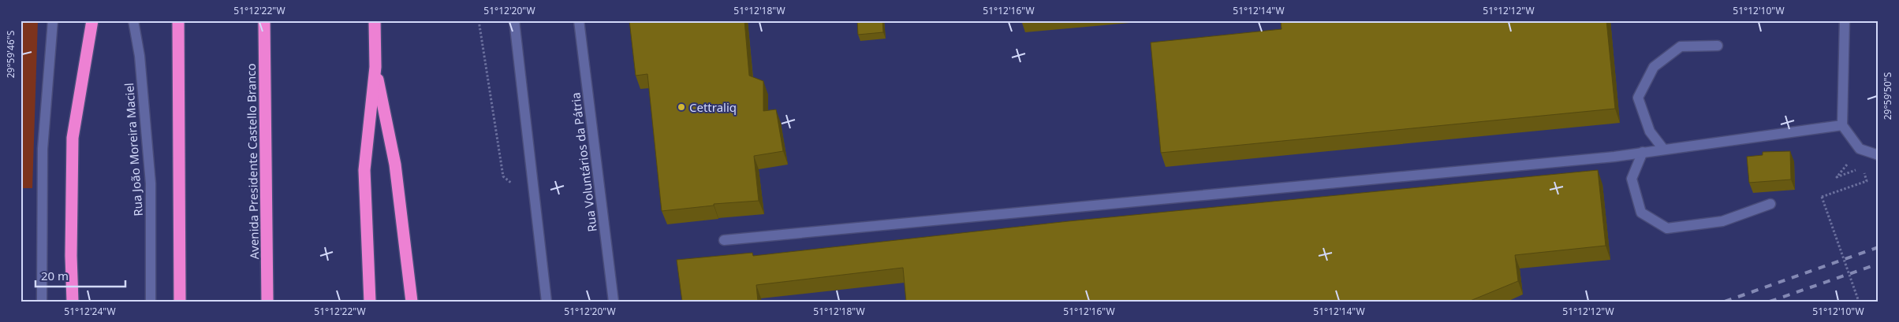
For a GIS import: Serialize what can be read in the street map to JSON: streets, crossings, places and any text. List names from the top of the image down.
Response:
{
  "streets": {
    "highway": ["Avenida Presidente Castello Branco"],
    "street": ["Rua João Moreira Maciel", "Rua Voluntários da Pátria"]
  },
  "places": ["Cettraliq"],
  "scale_bar": "20 m",
  "coordinates": [
    "51°12'22\"W",
    "51°12'20\"W",
    "51°12'18\"W",
    "51°12'16\"W",
    "51°12'14\"W",
    "51°12'12\"W",
    "51°12'10\"W",
    "29°59'46\"S",
    "29°59'50\"S",
    "51°12'24\"W"
  ]
}
